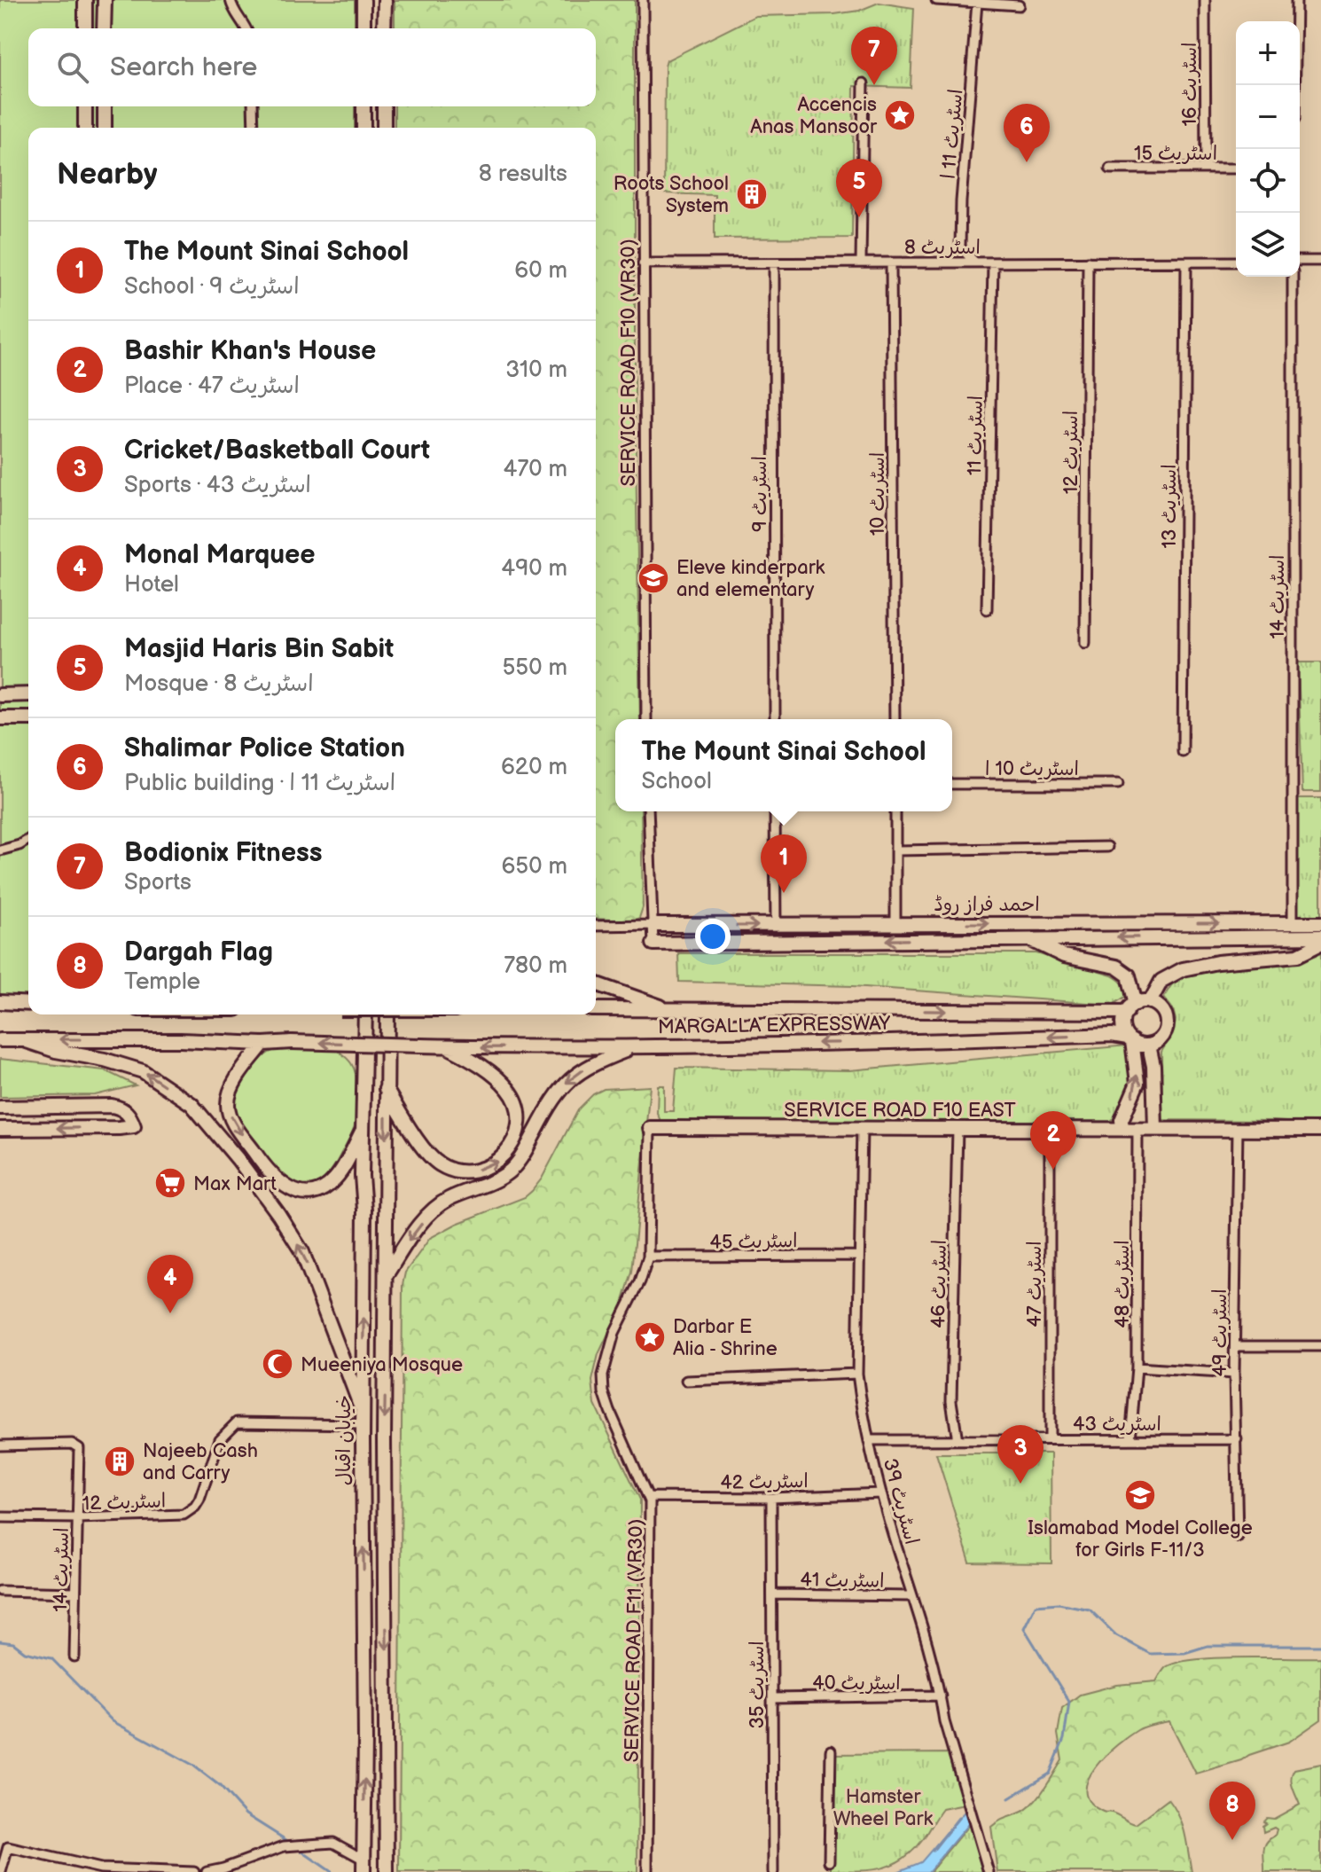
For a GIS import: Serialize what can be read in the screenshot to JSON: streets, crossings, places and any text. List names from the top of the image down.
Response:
{
  "streets": {
    "main road": [
      "احمد فراز روڈ",
      "MARGALLA EXPRESSWAY",
      "SERVICE ROAD F10 EAST",
      "خیابان اقبال"
    ],
    "street": [
      "اسٹریٹ 16",
      "اسٹریٹ 11 ا",
      "اسٹریٹ 15",
      "اسٹریٹ 8",
      "SERVICE ROAD F10 (VR30)",
      "اسٹریٹ 11",
      "اسٹریٹ 12",
      "اسٹریٹ 9",
      "اسٹریٹ 10",
      "اسٹریٹ 13",
      "اسٹریٹ 14",
      "اسٹریٹ 10 ا",
      "اسٹریٹ 45",
      "اسٹریٹ 46",
      "اسٹریٹ 47",
      "اسٹریٹ 48",
      "اسٹریٹ 49",
      "اسٹریٹ 43",
      "اسٹریٹ 42",
      "اسٹریٹ 39",
      "اسٹریٹ 41",
      "SERVICE ROAD F11 (VR30)",
      "اسٹریٹ 40",
      "اسٹریٹ 35"
    ]
  },
  "crossings": [
    ["اسٹریٹ 16", "اسٹریٹ 15"],
    ["اسٹریٹ 11 ا", "اسٹریٹ 8"],
    ["اسٹریٹ 8", "SERVICE ROAD F10 (VR30)"],
    ["اسٹریٹ 8", "اسٹریٹ 11"],
    ["اسٹریٹ 8", "اسٹریٹ 12"],
    ["اسٹریٹ 8", "اسٹریٹ 9"],
    ["اسٹریٹ 8", "اسٹریٹ 10"],
    ["اسٹریٹ 8", "اسٹریٹ 13"],
    ["اسٹریٹ 12", "اسٹریٹ 14"],
    ["اسٹریٹ 12", "خیابان اقبال"],
    ["اسٹریٹ 14", "احمد فراز روڈ"],
    ["SERVICE ROAD F10 EAST", "اسٹریٹ 46"],
    ["SERVICE ROAD F10 EAST", "اسٹریٹ 47"],
    ["SERVICE ROAD F10 EAST", "اسٹریٹ 48"],
    ["SERVICE ROAD F10 EAST", "اسٹریٹ 49"],
    ["SERVICE ROAD F10 EAST", "اسٹریٹ 39"],
    ["SERVICE ROAD F10 EAST", "SERVICE ROAD F11 (VR30)"],
    ["اسٹریٹ 45", "اسٹریٹ 39"],
    ["اسٹریٹ 45", "SERVICE ROAD F11 (VR30)"],
    ["اسٹریٹ 46", "اسٹریٹ 43"],
    ["اسٹریٹ 47", "اسٹریٹ 43"],
    ["اسٹریٹ 48", "اسٹریٹ 43"],
    ["اسٹریٹ 49", "اسٹریٹ 43"],
    ["اسٹریٹ 43", "اسٹریٹ 39"],
    ["اسٹریٹ 42", "اسٹریٹ 39"],
    ["اسٹریٹ 42", "SERVICE ROAD F11 (VR30)"],
    ["اسٹریٹ 42", "اسٹریٹ 35"],
    ["اسٹریٹ 39", "اسٹریٹ 41"],
    ["اسٹریٹ 39", "اسٹریٹ 40"],
    ["اسٹریٹ 41", "اسٹریٹ 35"],
    ["اسٹریٹ 40", "اسٹریٹ 35"]
  ],
  "parks": ["Hamster Wheel Park"],
  "places": {
    "place": ["Accencis Anas Mansoor", "Darbar E Alia - Shrine"],
    "building": ["Roots School System", "Najeeb Cash and Carry"],
    "school or university": ["Eleve kinderpark and elementary", "Islamabad Model College for Girls F-11/3"],
    "supermarket": ["Max Mart"],
    "mosque": ["Mueeniya Mosque"]
  },
  "page": {
    "map_buttons": ["+", "−"],
    "pins": [
      "7",
      "6",
      "5",
      "1",
      "2",
      "4",
      "3",
      "8"
    ],
    "search": "Search here",
    "heading": ["Nearby", "8 results"],
    "list": [
      {
        "mark": "1",
        "name": "The Mount Sinai School",
        "note": "School · اسٹریٹ 9",
        "value": "60 m"
      },
      {
        "mark": "2",
        "name": "Bashir Khan's House",
        "note": "Place · اسٹریٹ 47",
        "value": "310 m"
      },
      {
        "mark": "3",
        "name": "Cricket/Basketball Court",
        "note": "Sports · اسٹریٹ 43",
        "value": "470 m"
      },
      {
        "mark": "4",
        "name": "Monal Marquee",
        "note": "Hotel",
        "value": "490 m"
      },
      {
        "mark": "5",
        "name": "Masjid Haris Bin Sabit",
        "note": "Mosque · اسٹریٹ 8",
        "value": "550 m"
      },
      {
        "mark": "6",
        "name": "Shalimar Police Station",
        "note": "Public building · اسٹریٹ 11 ا",
        "value": "620 m"
      },
      {
        "mark": "7",
        "name": "Bodionix Fitness",
        "note": "Sports",
        "value": "650 m"
      },
      {
        "mark": "8",
        "name": "Dargah Flag",
        "note": "Temple",
        "value": "780 m"
      }
    ],
    "popup": ["The Mount Sinai School", "School"]
  }
}
